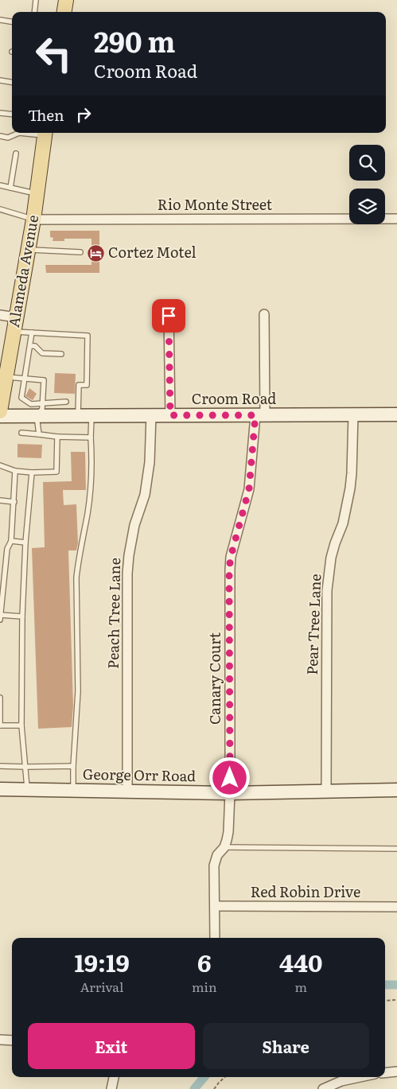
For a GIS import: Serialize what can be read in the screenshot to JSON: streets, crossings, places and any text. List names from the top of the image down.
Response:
{
  "streets": {
    "main road": ["Alameda Avenue"],
    "street": [
      "Rio Monte Street",
      "Croom Road",
      "Peach Tree Lane",
      "Pear Tree Lane",
      "Canary Court",
      "George Orr Road",
      "Red Robin Drive"
    ]
  },
  "crossings": [
    ["Rio Monte Street", "Alameda Avenue"],
    ["Croom Road", "Peach Tree Lane"],
    ["Croom Road", "Pear Tree Lane"],
    ["Croom Road", "Canary Court"],
    ["Peach Tree Lane", "George Orr Road"],
    ["Pear Tree Lane", "George Orr Road"],
    ["Canary Court", "George Orr Road"],
    ["Canary Court", "Red Robin Drive"]
  ],
  "places": {
    "hotel": ["Cortez Motel"]
  },
  "page": {
    "turn": ["290 m", "Croom Road"],
    "then": "Then",
    "eta": [
      "19:19",
      "Arrival",
      "6",
      "min",
      "440",
      "m"
    ],
    "buttons": ["Exit", "Share"]
  }
}
